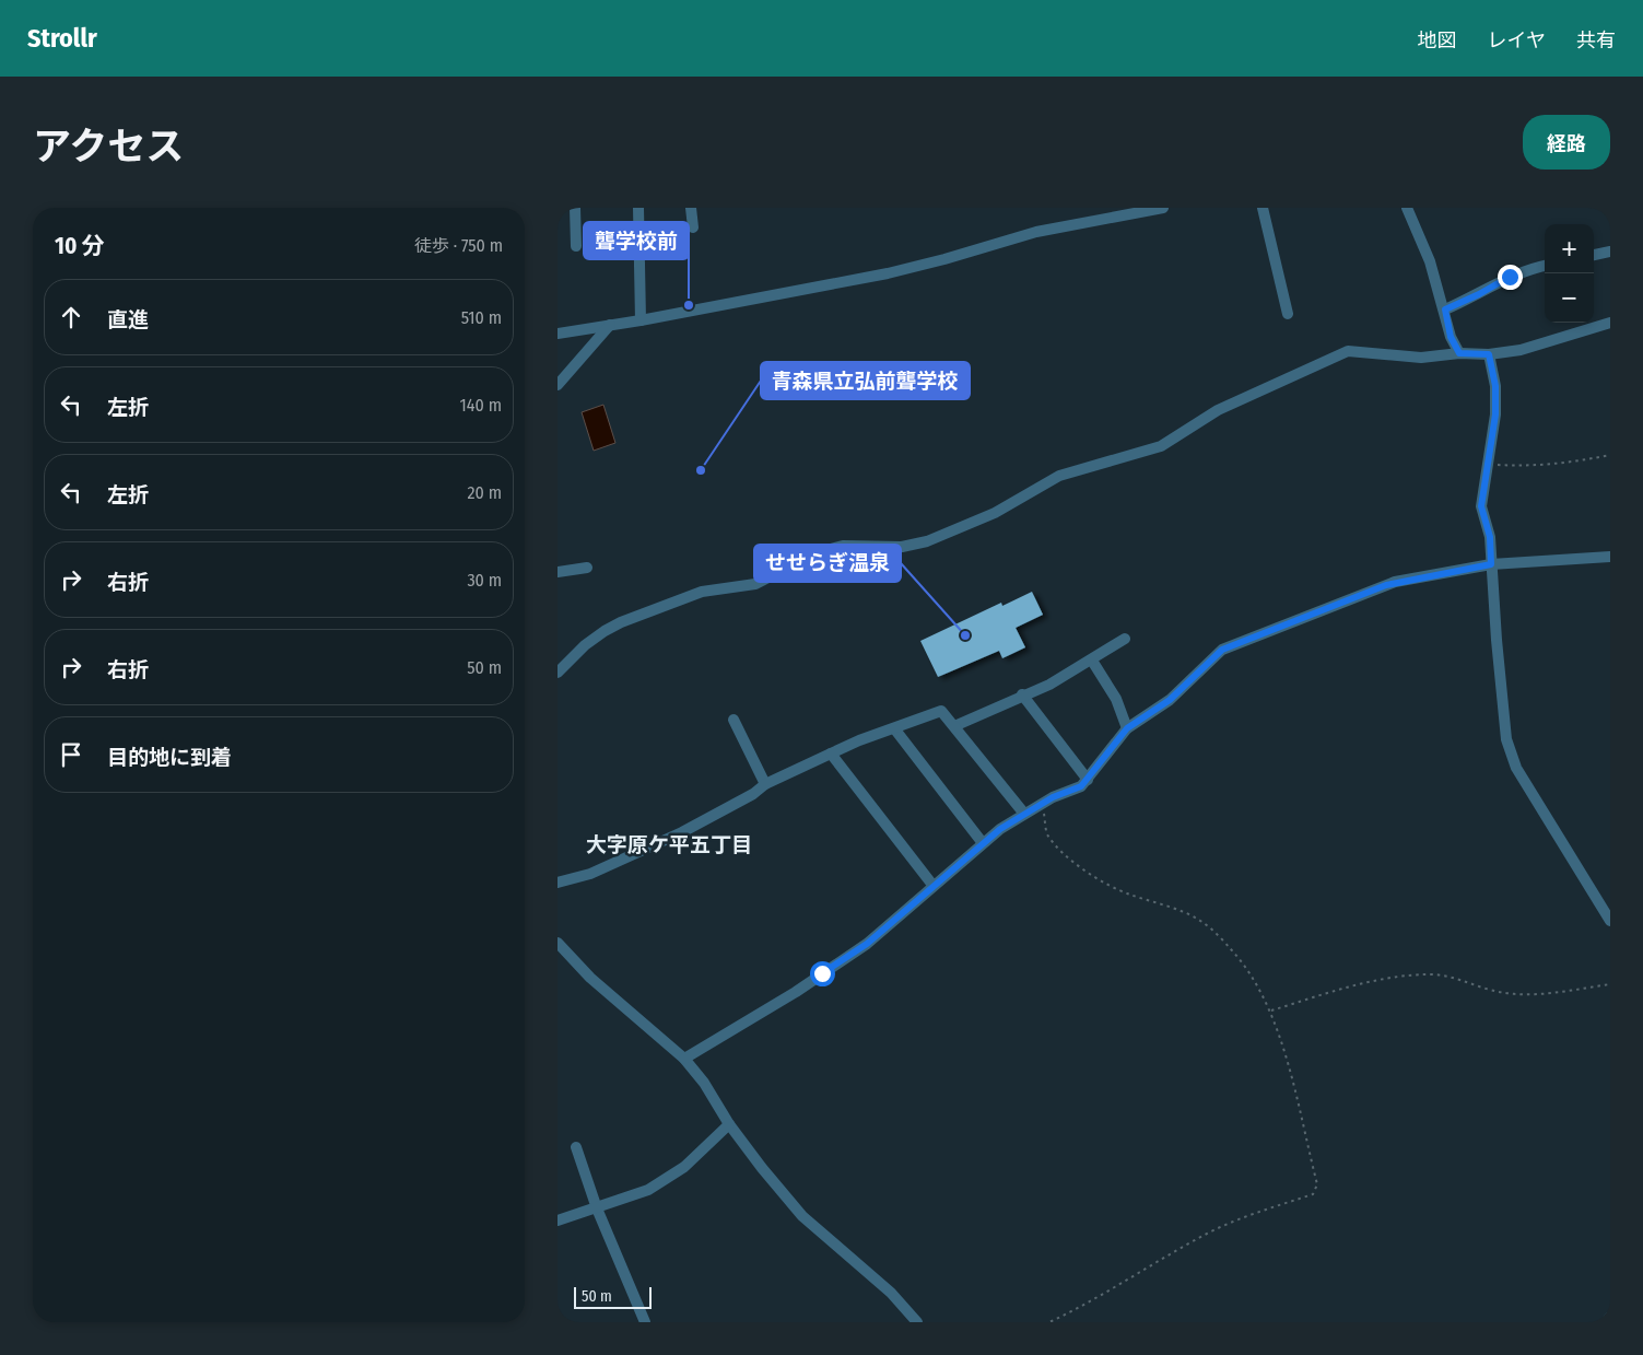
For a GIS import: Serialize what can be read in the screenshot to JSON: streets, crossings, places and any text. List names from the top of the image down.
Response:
{
  "districts": ["大字原ケ平五丁目"],
  "places": ["聾学校前", "青森県立弘前聾学校", "せせらぎ温泉"],
  "scale_bar": "50 m",
  "page": {
    "header": "Strollr",
    "nav": ["地図", "レイヤ", "共有"],
    "title": "アクセス",
    "buttons": "経路",
    "heading": ["10 分", "徒歩 · 750 m"],
    "map_buttons": ["+", "−"],
    "list": [
      ["直進", "510 m"],
      ["左折", "140 m"],
      ["左折", "20 m"],
      ["右折", "30 m"],
      ["右折", "50 m"],
      "目的地に到着"
    ],
    "scale": "50 m"
  }
}
